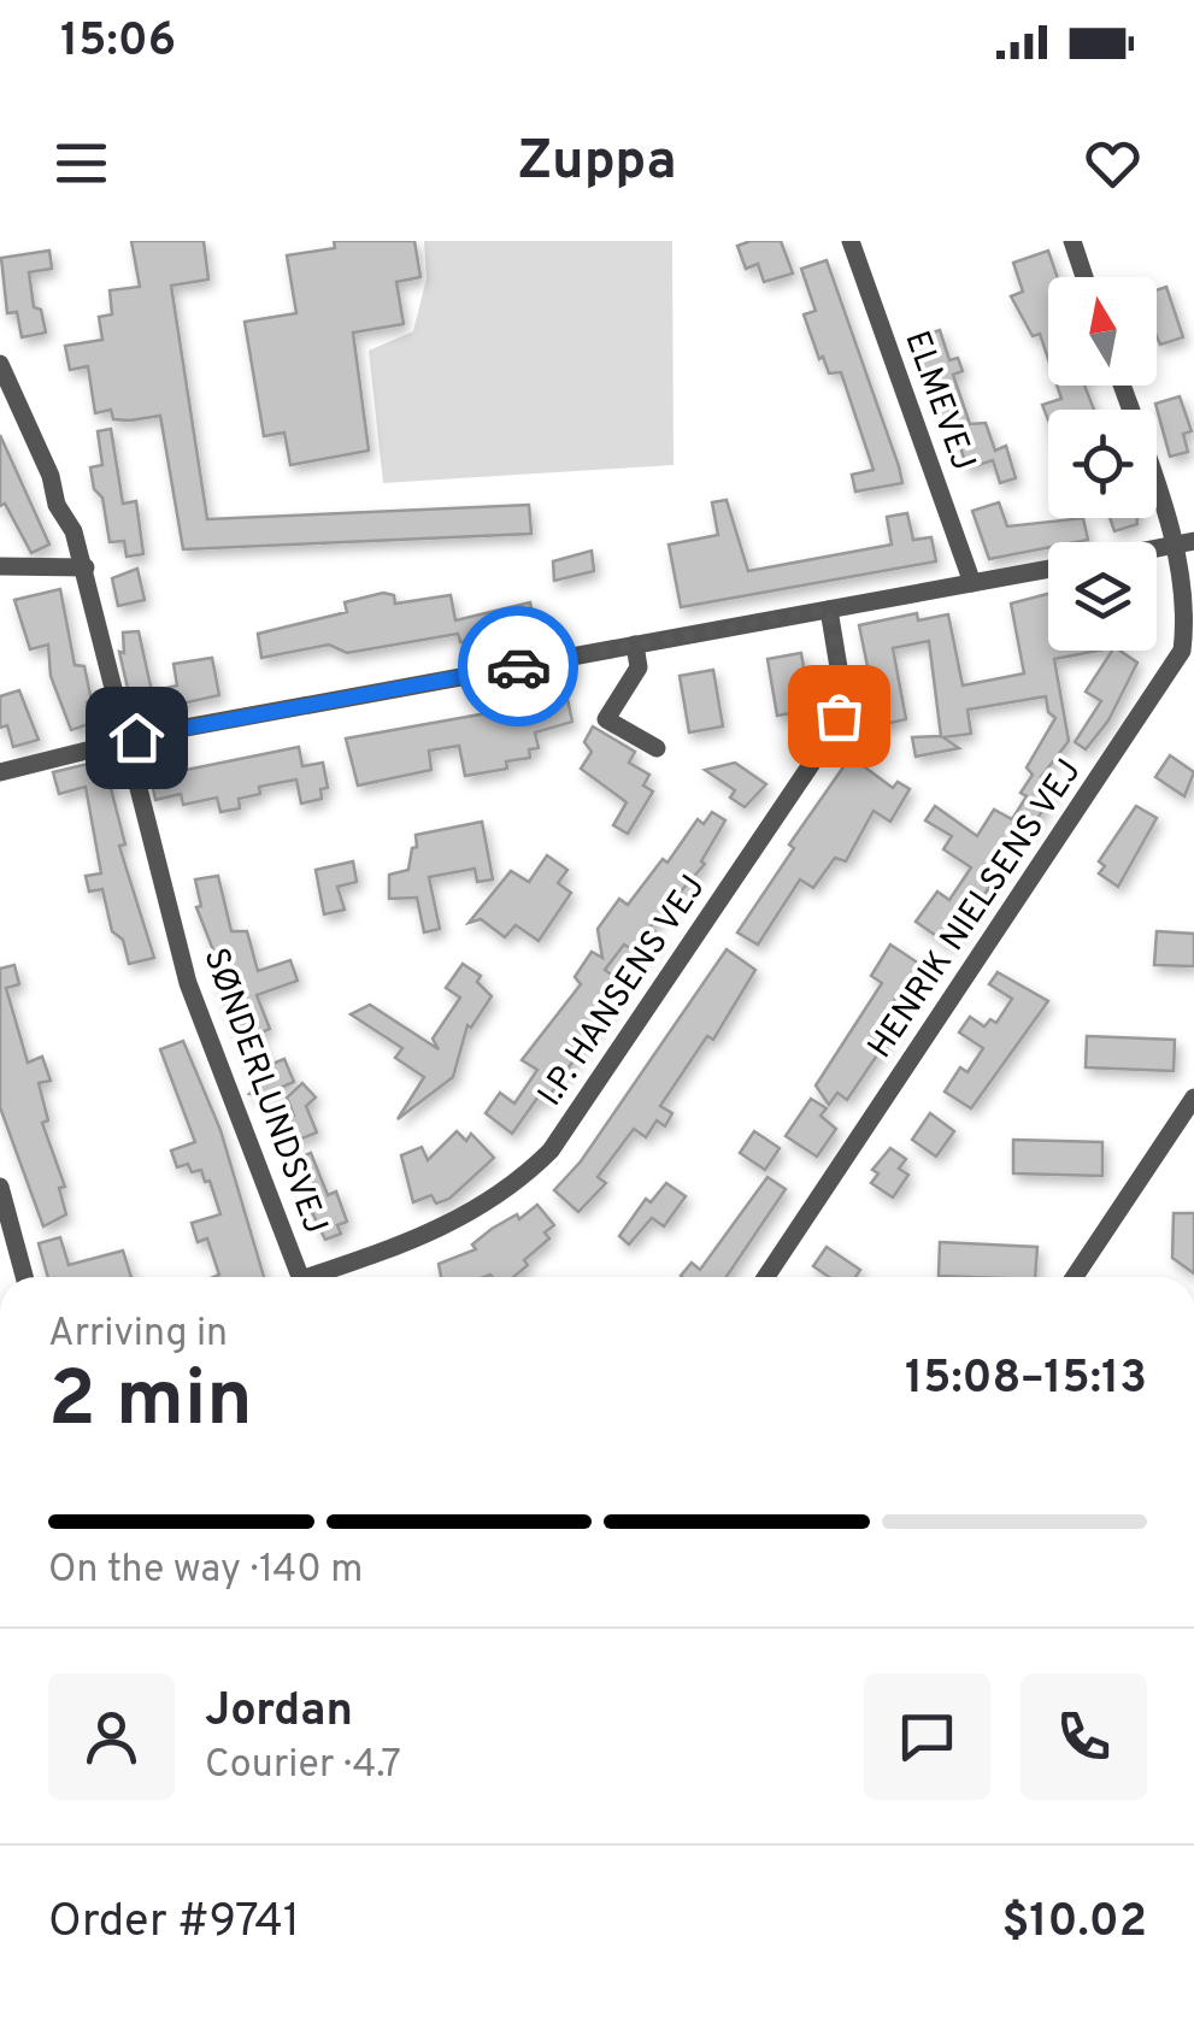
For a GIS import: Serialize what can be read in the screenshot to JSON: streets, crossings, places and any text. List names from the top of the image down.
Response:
{
  "streets": {
    "street": [
      "ELMEVEJ",
      "HENRIK NIELSENS VEJ",
      "I.P. HANSENS VEJ",
      "SØNDERLUNDSVEJ"
    ]
  },
  "north": "top",
  "page": {
    "status": "15:06",
    "header": "Zuppa",
    "heading": ["2 min", "Arriving in", "15:08–15:13"],
    "panel": [
      "Jordan",
      "Courier · 4.7",
      "Order #9741",
      "$10.02"
    ],
    "bar": "On the way · 140 m"
  }
}
